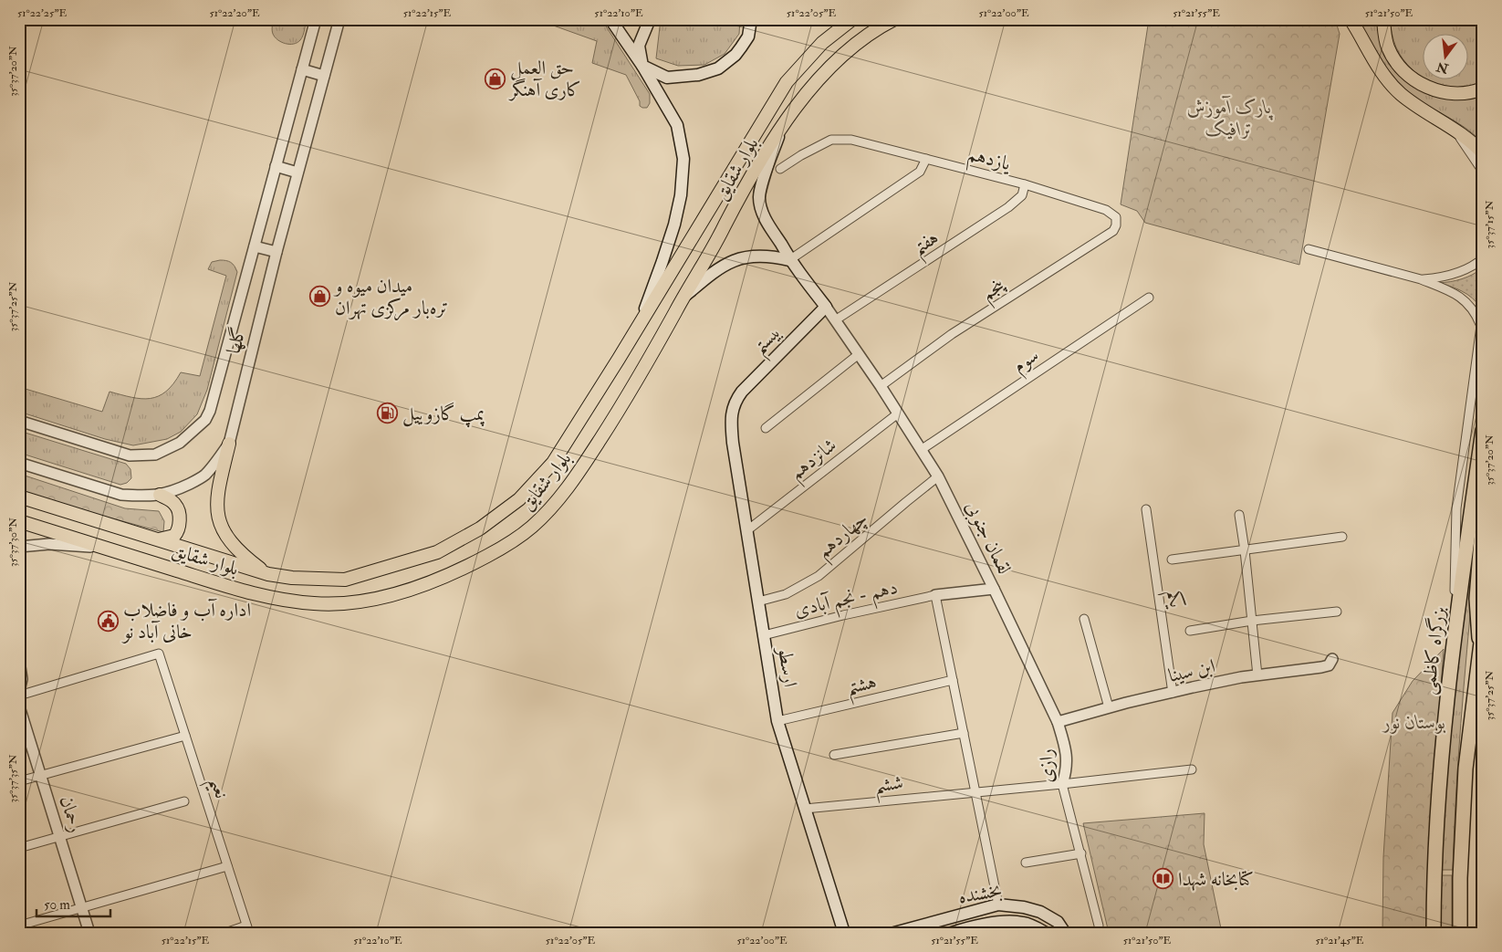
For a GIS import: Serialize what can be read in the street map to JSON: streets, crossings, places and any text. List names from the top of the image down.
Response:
{
  "streets": {
    "highway": ["بزرگراه کاظمی"],
    "main road": [
      "بلوار شقایق",
      "بیستم",
      "لقمان جنوبی",
      "ارسطو",
      "بخشنده"
    ],
    "street": [
      "یازدهم",
      "هفتم",
      "پنجم",
      "گلها",
      "سوم",
      "شانزدهم",
      "چهاردهم",
      "دهم - نجم آبادی",
      "یکم",
      "ابن سینا",
      "هشتم",
      "رازی",
      "ششم",
      "نعیم",
      "رحمان"
    ]
  },
  "crossings": [
    ["یازدهم", "هفتم"],
    ["یازدهم", "پنجم"],
    ["بلوار شقایق", "لقمان جنوبی"],
    ["هفتم", "لقمان جنوبی"],
    ["پنجم", "لقمان جنوبی"],
    ["بیستم", "لقمان جنوبی"],
    ["بیستم", "ارسطو"],
    ["سوم", "لقمان جنوبی"],
    ["شانزدهم", "لقمان جنوبی"],
    ["شانزدهم", "ارسطو"],
    ["چهاردهم", "لقمان جنوبی"],
    ["چهاردهم", "ارسطو"],
    ["لقمان جنوبی", "دهم - نجم آبادی"],
    ["لقمان جنوبی", "رازی"],
    ["دهم - نجم آبادی", "ارسطو"],
    ["یکم", "ابن سینا"],
    ["ارسطو", "هشتم"],
    ["ارسطو", "ششم"],
    ["ابن سینا", "رازی"],
    ["رازی", "ششم"]
  ],
  "parks": ["پارک آموزش ترافیک", "بوستان نور"],
  "places": {
    "shop": ["حق العمل کاری آهنگر", "میدان میوه و تره‌بار مرکزی تهران"],
    "fuel station": ["پمپ گازوییل"],
    "public building": ["اداره آب و فاضلاب خانی آباد نو"],
    "library": ["کتابخانه شهدا"]
  },
  "scale_bar": "50 m",
  "north": "bottom",
  "coordinates": [
    "51°22'25\"E",
    "51°22'20\"E",
    "51°22'15\"E",
    "51°22'10\"E",
    "51°22'05\"E",
    "51°22'00\"E",
    "51°21'55\"E",
    "51°21'50\"E",
    "35°37'20\"N",
    "35°37'15\"N",
    "35°37'25\"N",
    "35°37'30\"N",
    "35°37'35\"N",
    "51°21'45\"E"
  ]
}
